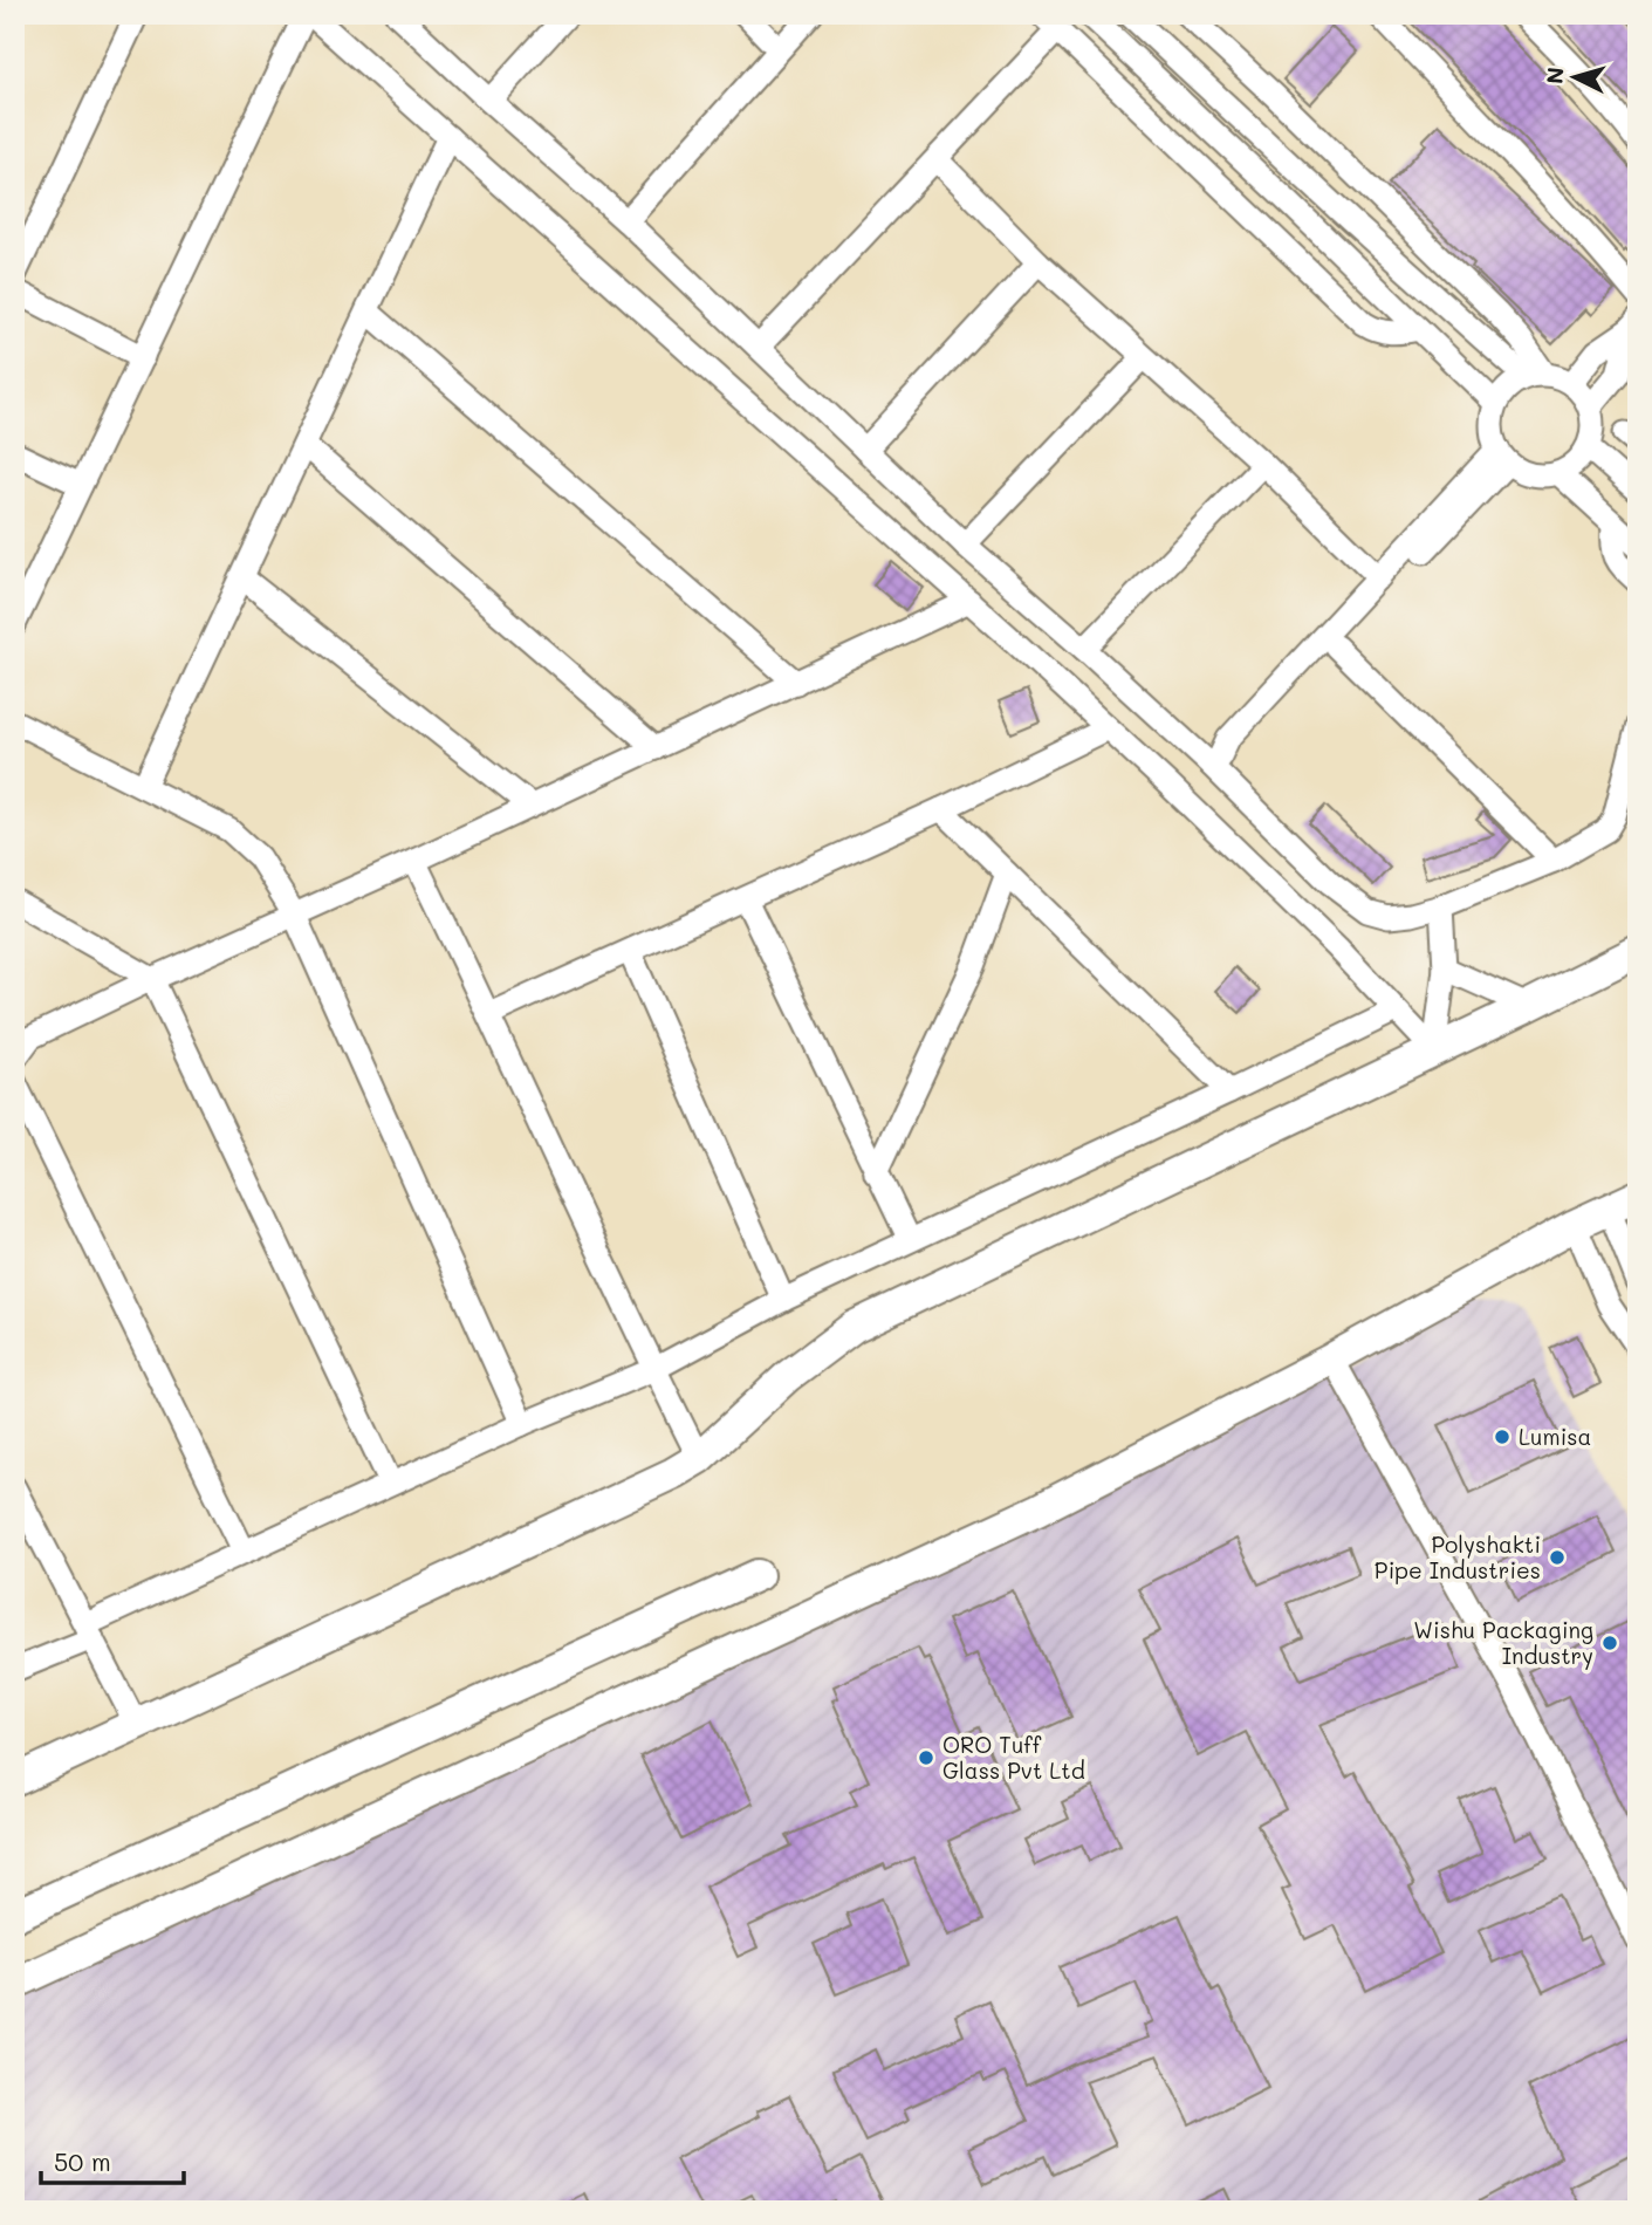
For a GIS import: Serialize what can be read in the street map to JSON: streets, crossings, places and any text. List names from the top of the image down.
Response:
{
  "places": [
    "Lumisa",
    "Polyshakti Pipe Industries",
    "Wishu Packaging Industry",
    "ORO Tuff Glass Pvt Ltd"
  ],
  "scale_bar": "50 m",
  "north": "left"
}
